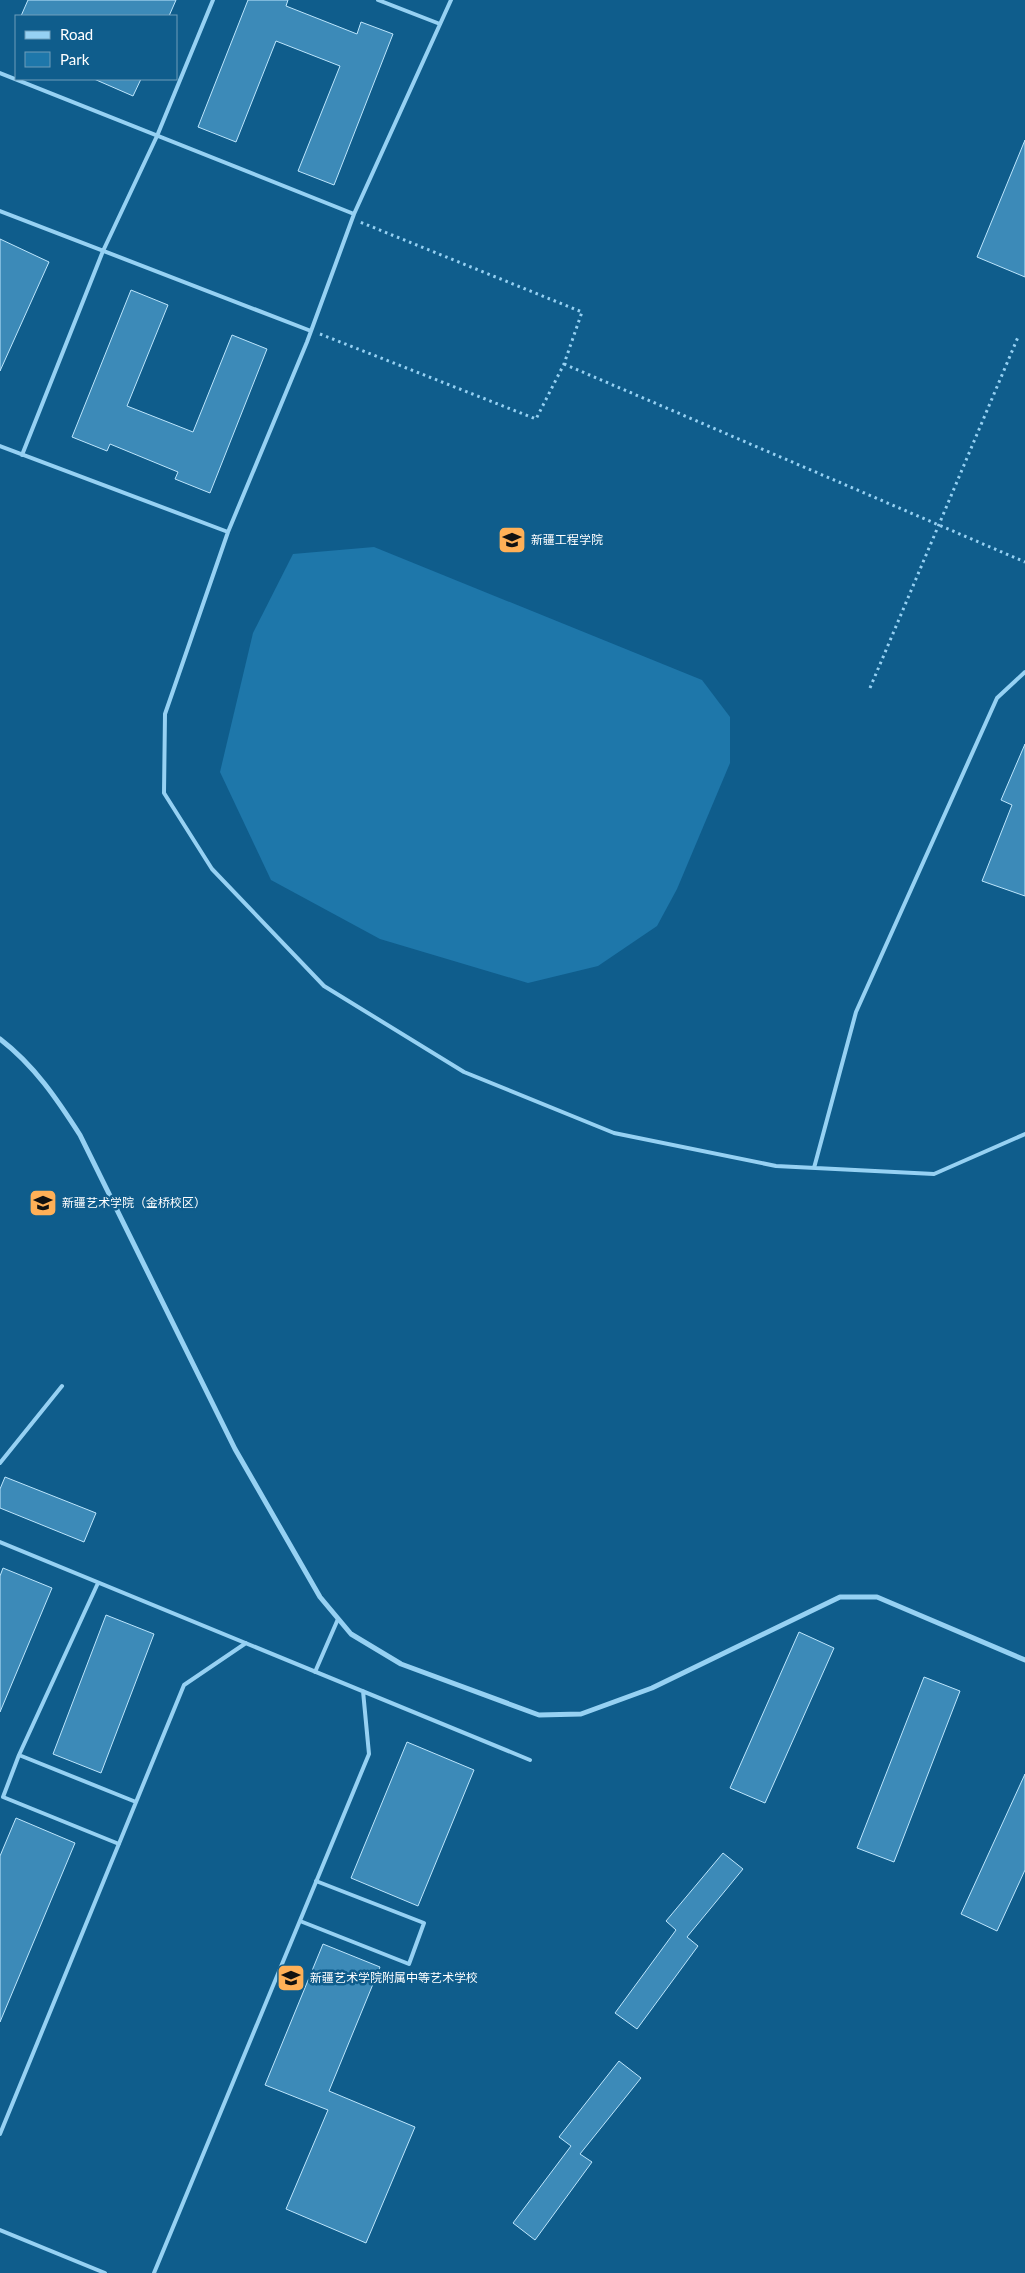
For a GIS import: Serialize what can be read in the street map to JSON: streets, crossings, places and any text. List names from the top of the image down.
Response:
{
  "places": {
    "school or university": ["新疆工程学院", "新疆艺术学院（金桥校区）", "新疆艺术学院附属中等艺术学校"]
  },
  "legend": ["Road", "Park"]
}
